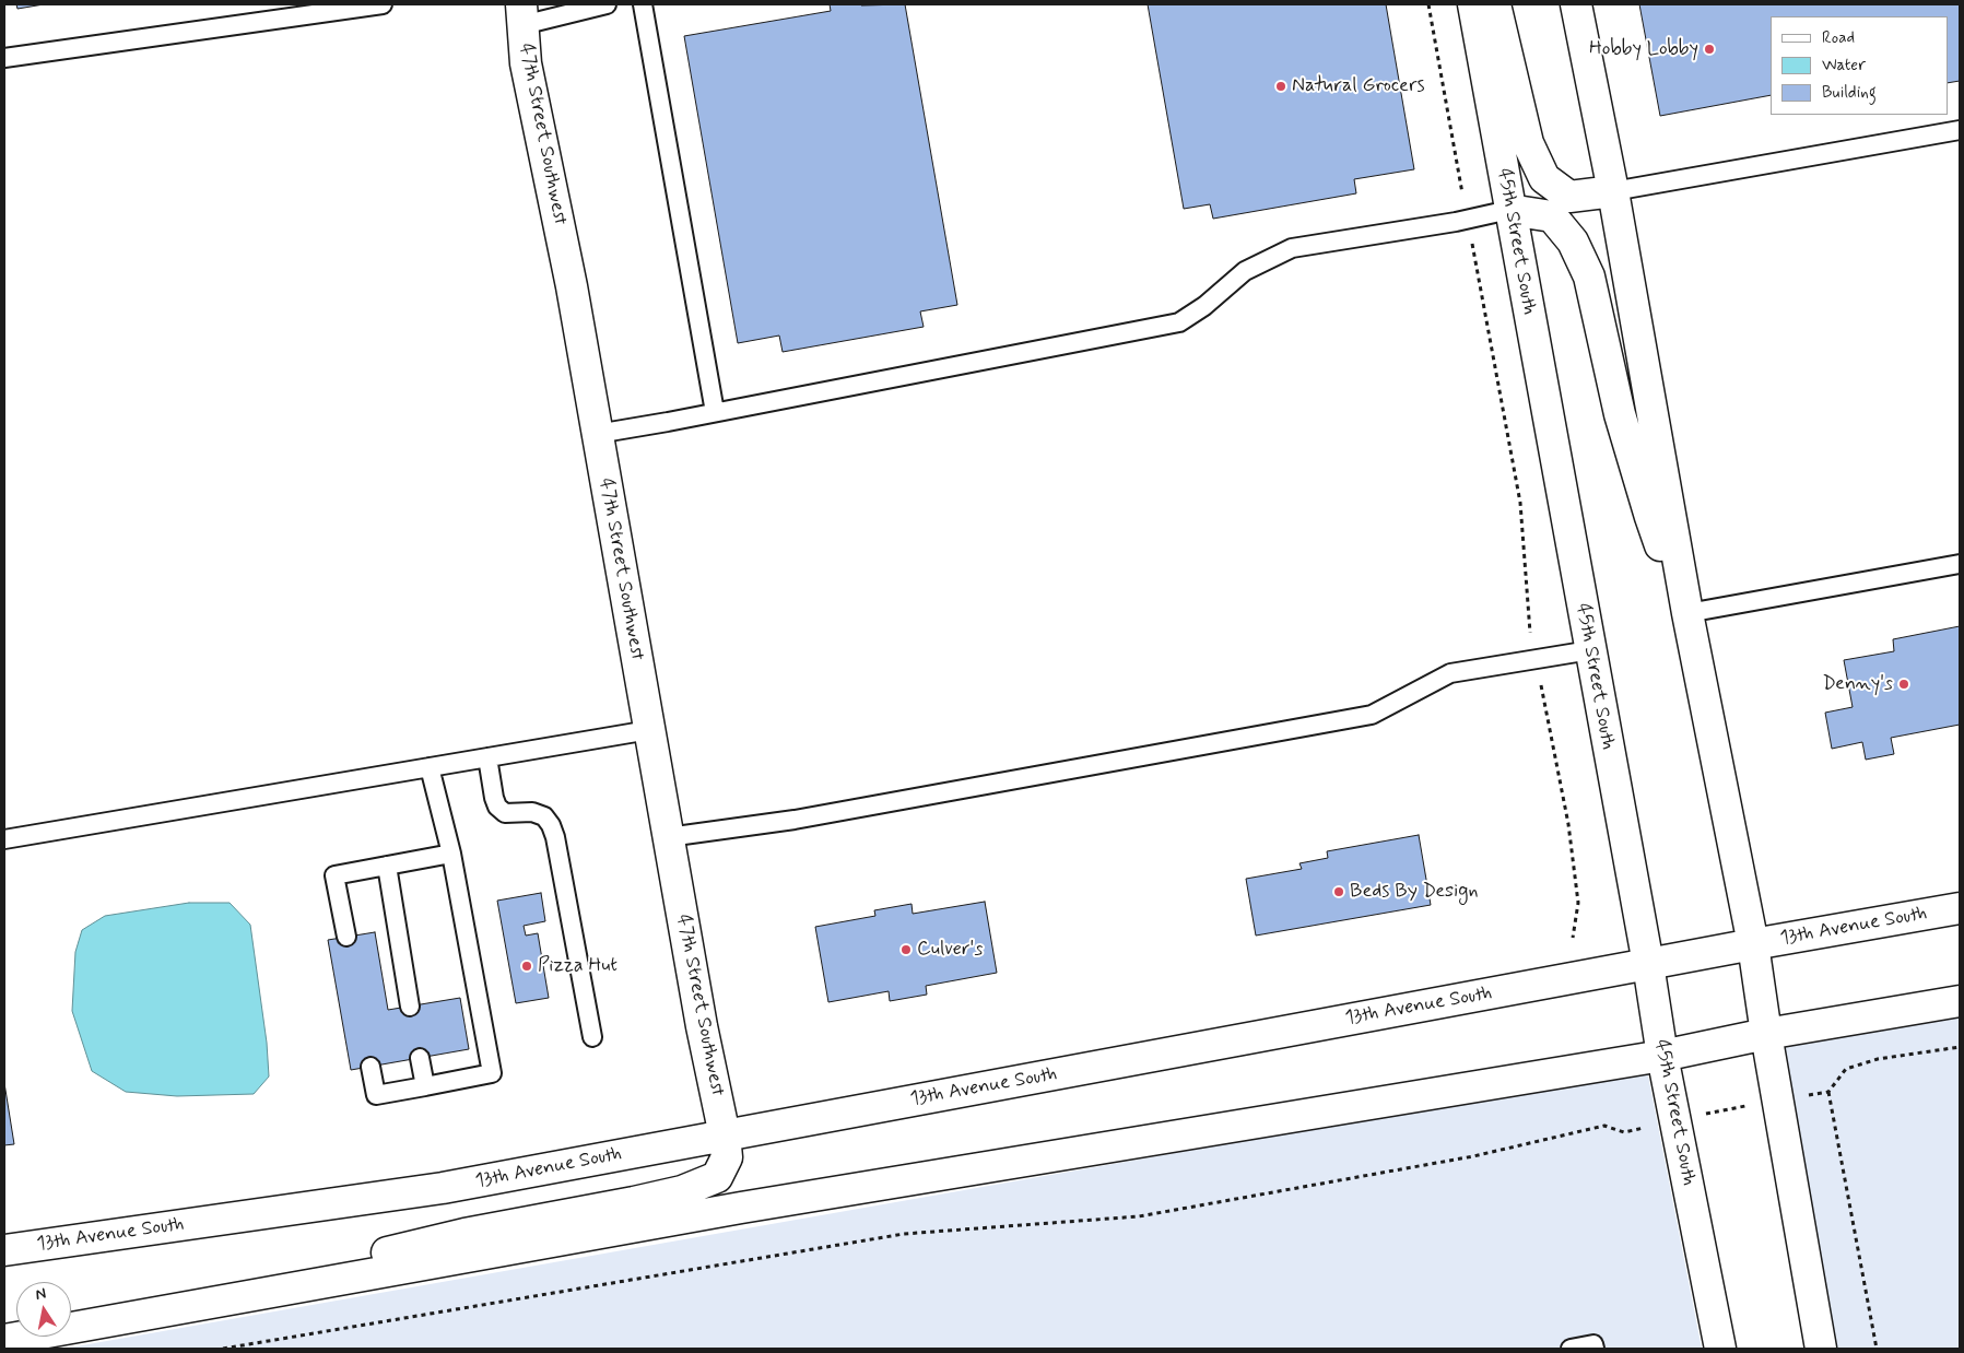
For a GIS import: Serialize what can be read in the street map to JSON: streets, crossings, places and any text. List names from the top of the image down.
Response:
{
  "streets": {
    "main road": ["47th Street Southwest", "45th Street South", "13th Avenue South"]
  },
  "crossings": [
    ["47th Street Southwest", "13th Avenue South"],
    ["45th Street South", "13th Avenue South"]
  ],
  "places": [
    "Hobby Lobby",
    "Natural Grocers",
    "Denny's",
    "Beds By Design",
    "Culver's",
    "Pizza Hut"
  ],
  "legend": ["Road", "Water", "Building"],
  "north": "top"
}
